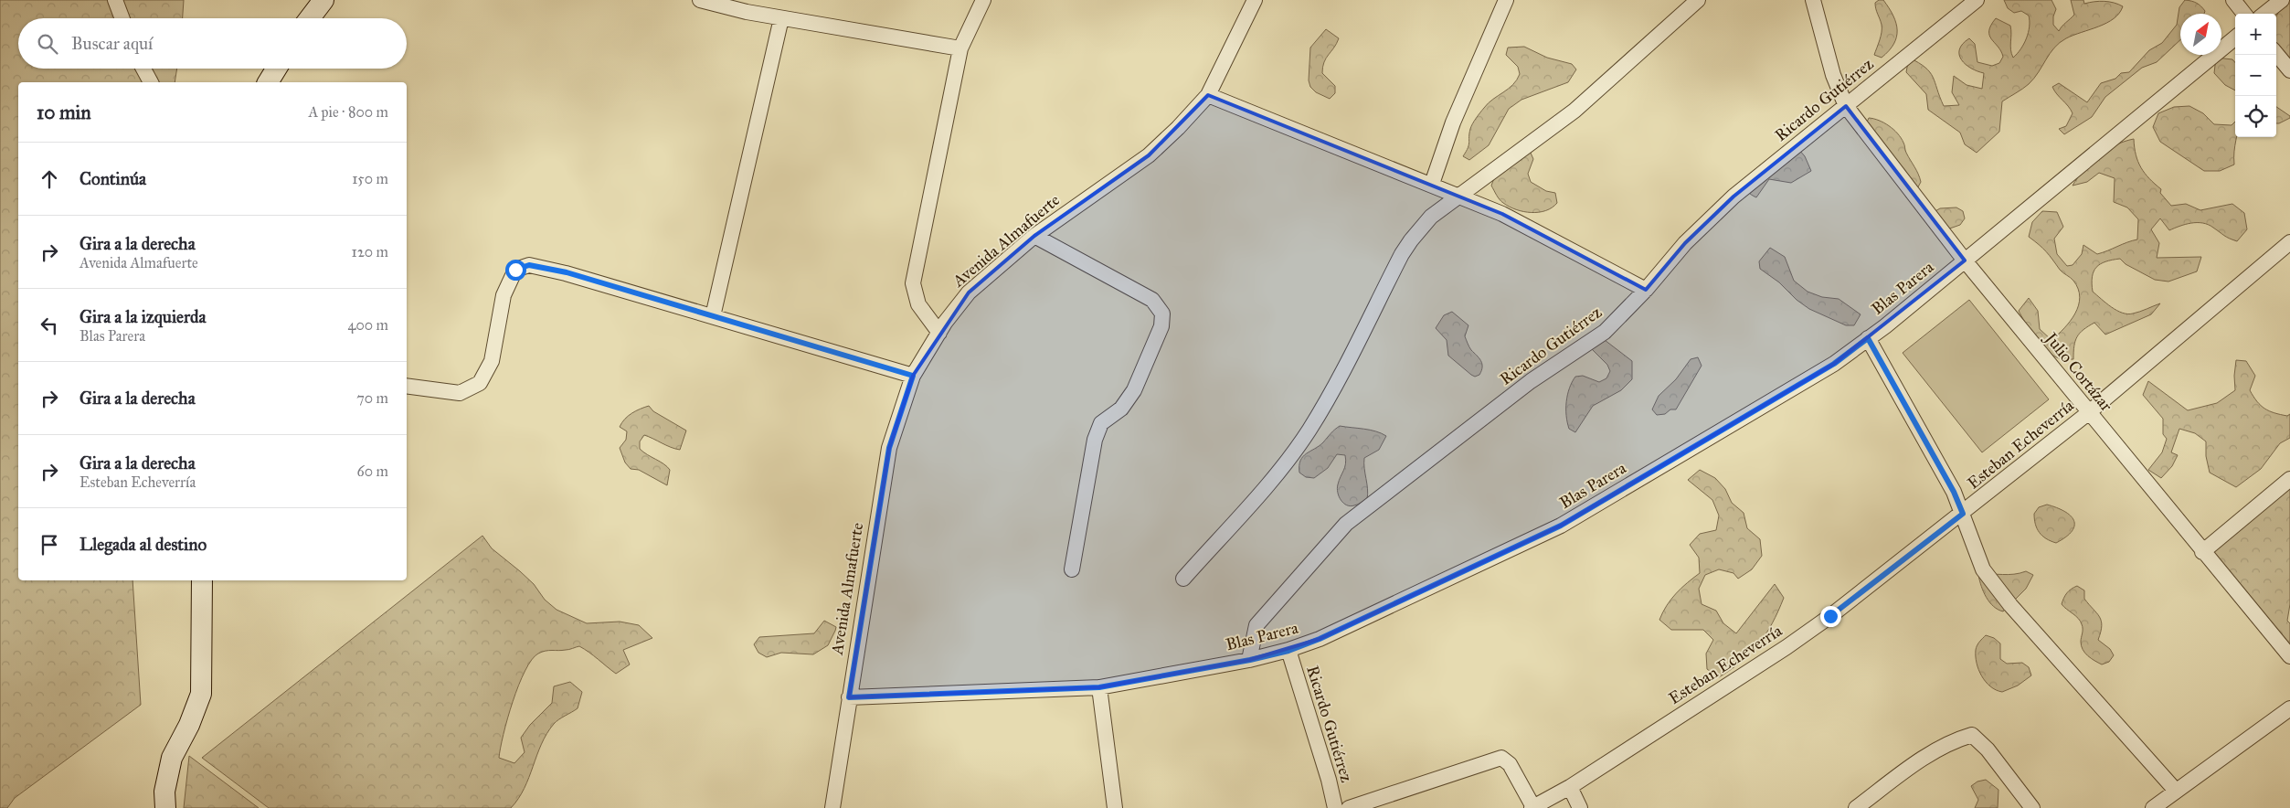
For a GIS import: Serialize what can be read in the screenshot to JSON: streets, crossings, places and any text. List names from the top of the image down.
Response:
{
  "streets": {
    "street": [
      "Ricardo Gutiérrez",
      "Avenida Almafuerte",
      "Blas Parera",
      "Julio Cortázar",
      "Esteban Echeverría"
    ]
  },
  "crossings": [
    ["Ricardo Gutiérrez", "Blas Parera"],
    ["Ricardo Gutiérrez", "Julio Cortázar"],
    ["Avenida Almafuerte", "Blas Parera"],
    ["Blas Parera", "Julio Cortázar"],
    ["Julio Cortázar", "Esteban Echeverría"]
  ],
  "north": "top right",
  "page": {
    "map_buttons": ["+", "−"],
    "search": "Buscar aquí",
    "heading": ["10 min", "A pie · 800 m"],
    "list": [
      ["Continúa", "150 m"],
      ["Gira a la derecha", "Avenida Almafuerte", "120 m"],
      ["Gira a la izquierda", "Blas Parera", "400 m"],
      ["Gira a la derecha", "70 m"],
      ["Gira a la derecha", "Esteban Echeverría", "60 m"],
      "Llegada al destino"
    ]
  }
}
